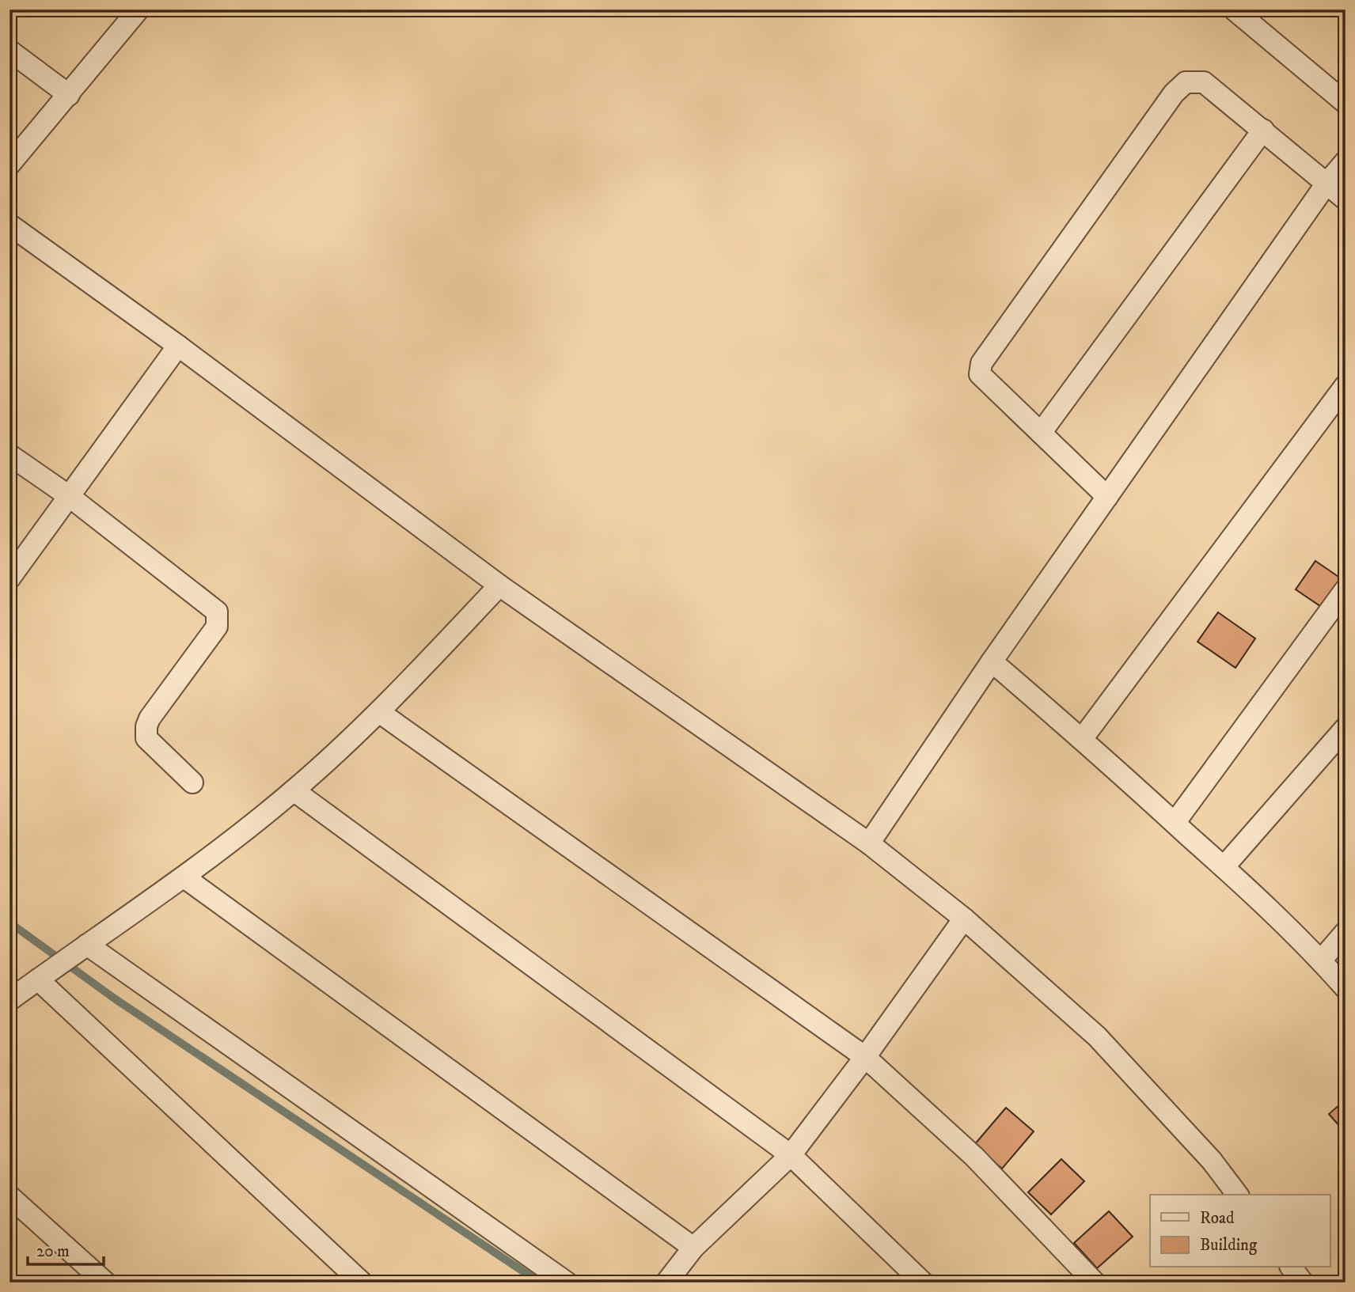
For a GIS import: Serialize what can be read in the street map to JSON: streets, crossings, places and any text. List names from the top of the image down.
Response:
{
  "legend": ["Road", "Building"],
  "scale_bar": "20 m"
}
